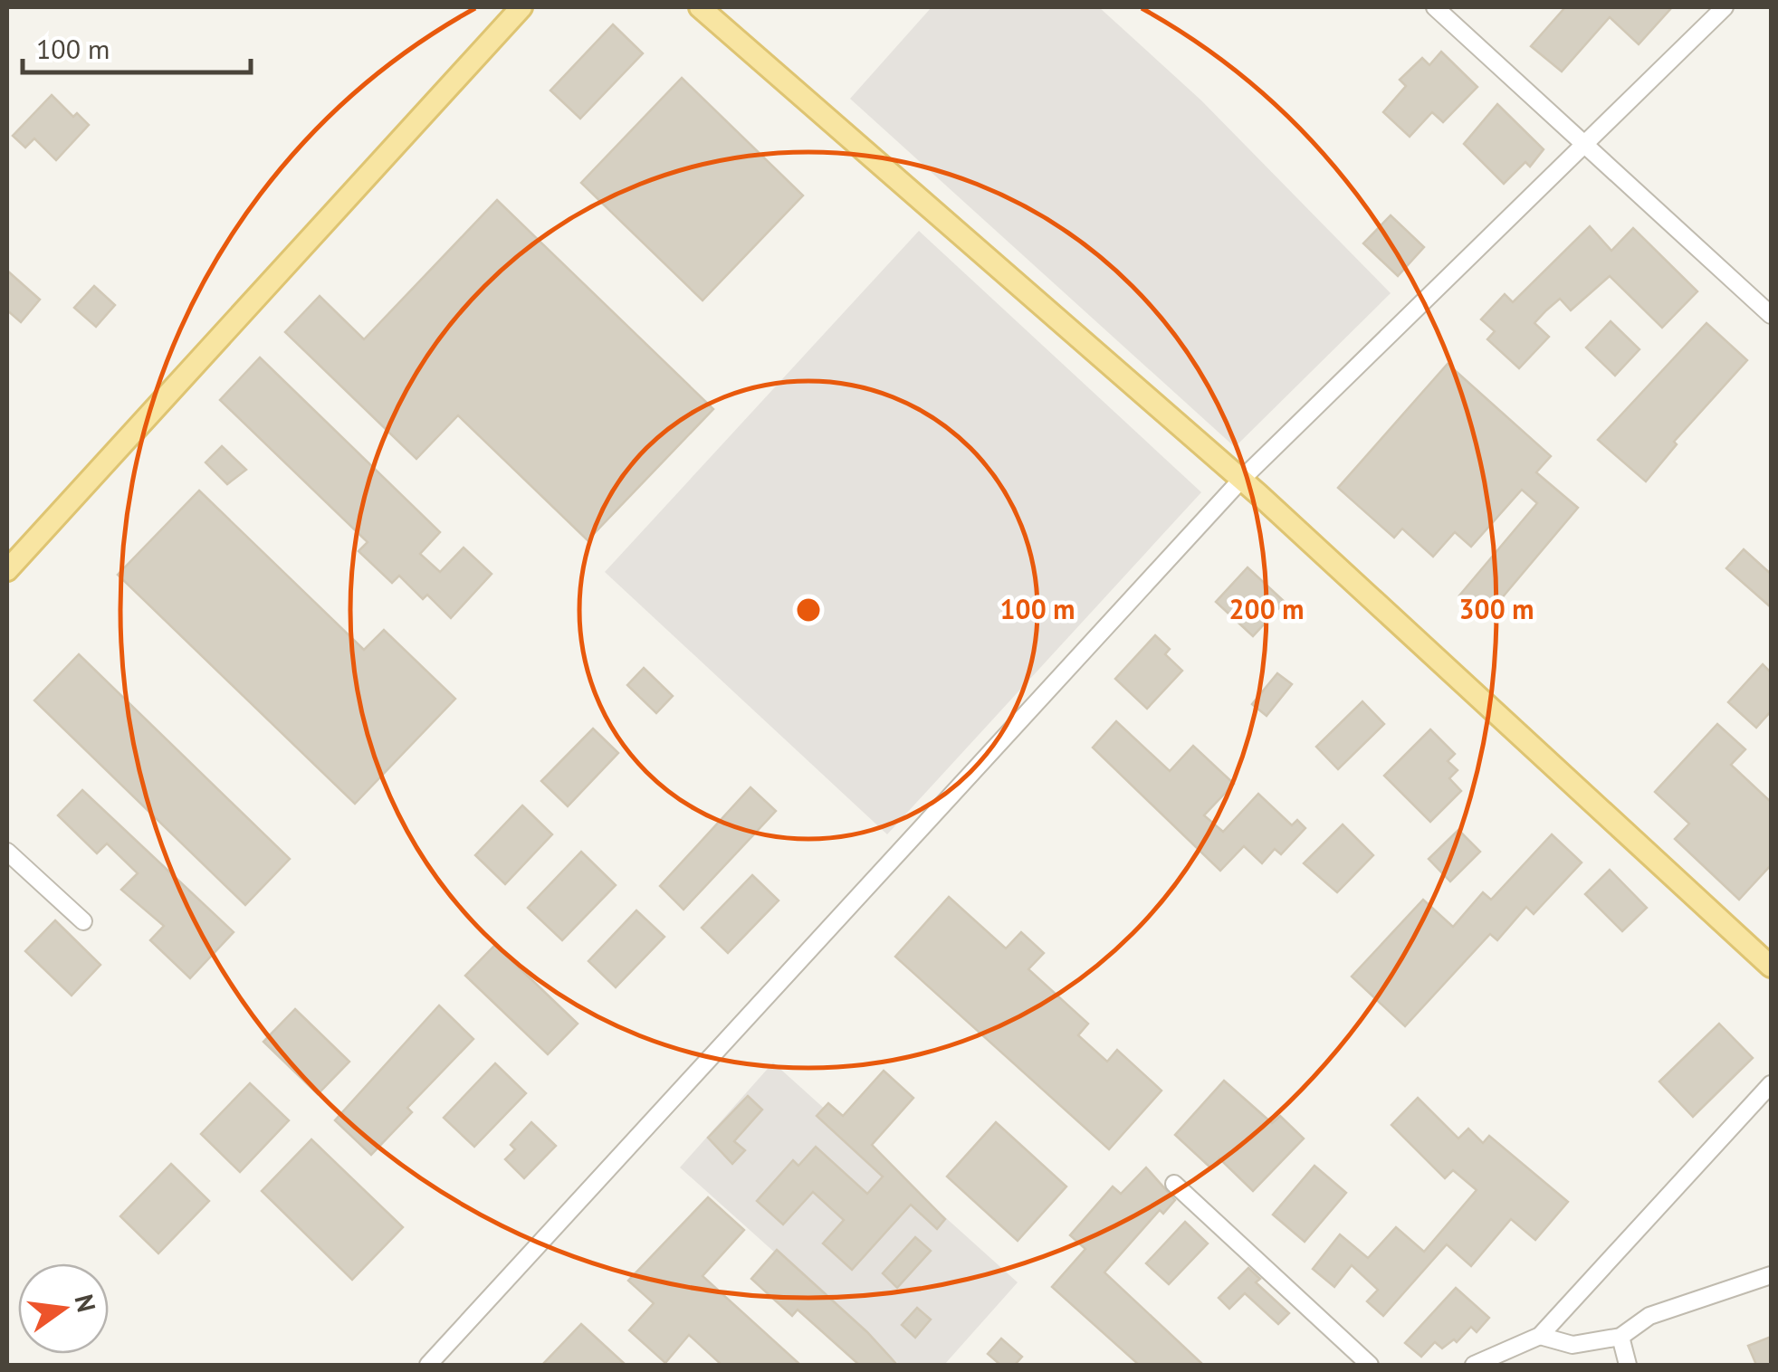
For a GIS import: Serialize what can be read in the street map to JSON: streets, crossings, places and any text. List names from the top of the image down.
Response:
{
  "scale_bar": "100 m",
  "north": "right",
  "rings": ["100 m", "200 m", "300 m"]
}
